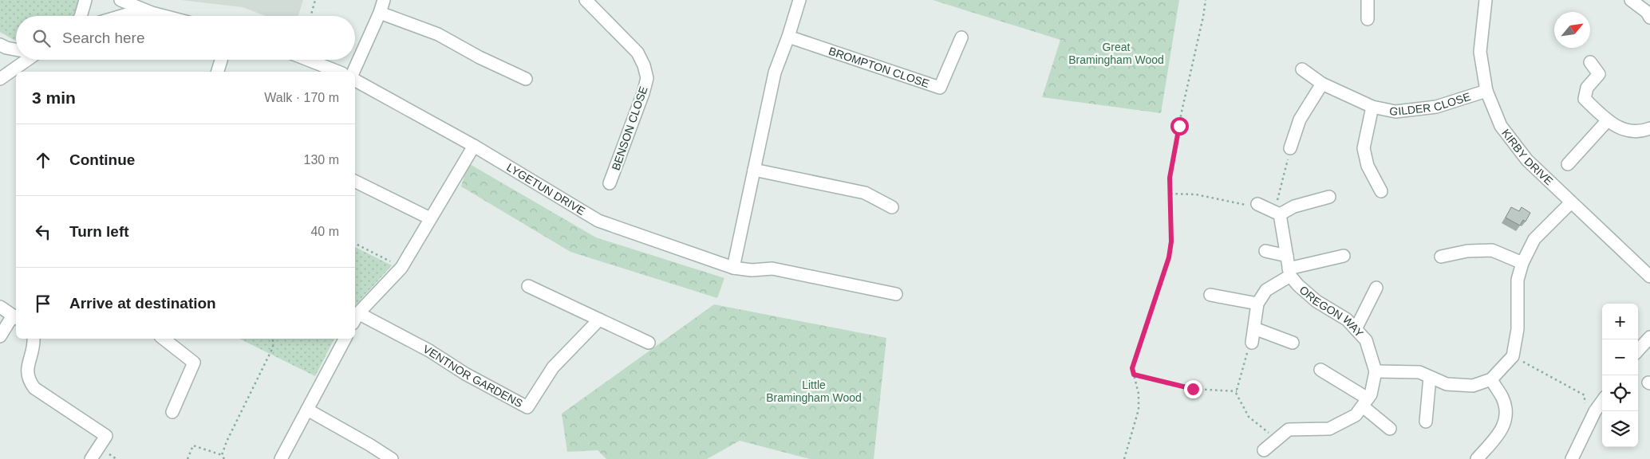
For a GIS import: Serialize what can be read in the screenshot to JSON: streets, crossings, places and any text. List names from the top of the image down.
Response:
{
  "streets": {
    "street": [
      "BROMPTON CLOSE",
      "GILDER CLOSE",
      "BENSON CLOSE",
      "KIRBY DRIVE",
      "LYGETUN DRIVE",
      "OREGON WAY",
      "VENTNOR GARDENS"
    ]
  },
  "crossings": [
    ["GILDER CLOSE", "KIRBY DRIVE"],
    ["LYGETUN DRIVE", "VENTNOR GARDENS"]
  ],
  "parks": ["Great Bramingham Wood", "Little Bramingham Wood"],
  "north": "top right",
  "page": {
    "search": "Search here",
    "heading": ["3 min", "Walk · 170 m"],
    "list": [
      ["Continue", "130 m"],
      ["Turn left", "40 m"],
      "Arrive at destination"
    ],
    "map_buttons": ["+", "−"]
  }
}
